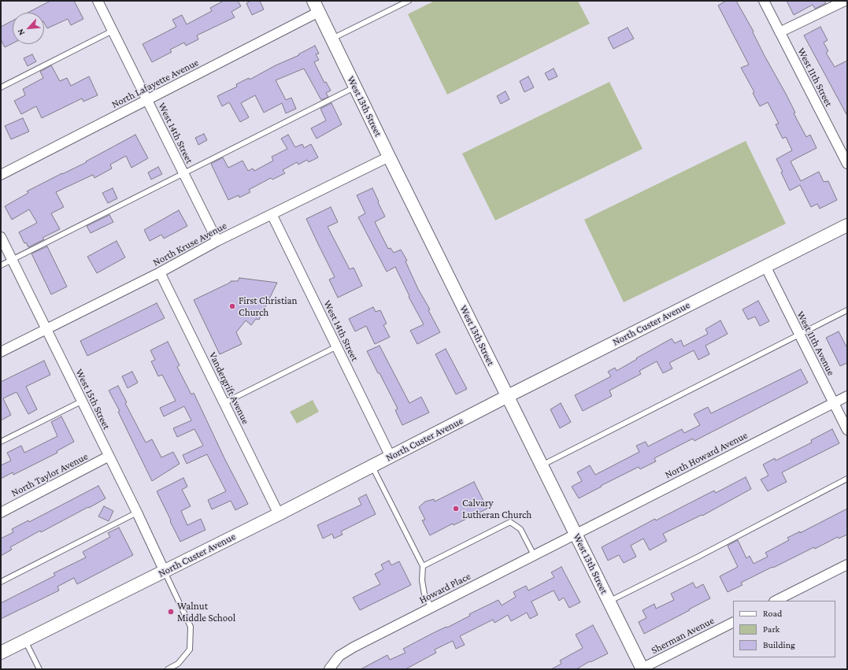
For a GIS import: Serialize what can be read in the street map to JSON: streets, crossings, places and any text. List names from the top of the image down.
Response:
{
  "streets": {
    "street": [
      "West 11th Street",
      "North Lafayette Avenue",
      "West 13th Street",
      "West 14th Street",
      "North Kruse Avenue",
      "North Custer Avenue",
      "West 11th Avenue",
      "Vandergrift Avenue",
      "West 15th Street",
      "North Howard Avenue",
      "North Taylor Avenue",
      "Howard Place",
      "Sherman Avenue"
    ]
  },
  "crossings": [
    ["North Lafayette Avenue", "West 13th Street"],
    ["North Lafayette Avenue", "West 14th Street"],
    ["West 13th Street", "North Kruse Avenue"],
    ["West 13th Street", "North Custer Avenue"],
    ["West 13th Street", "North Howard Avenue"],
    ["West 13th Street", "Howard Place"],
    ["West 13th Street", "Sherman Avenue"],
    ["West 14th Street", "North Kruse Avenue"],
    ["West 14th Street", "North Custer Avenue"],
    ["North Kruse Avenue", "Vandergrift Avenue"],
    ["North Kruse Avenue", "West 15th Street"],
    ["North Custer Avenue", "West 11th Avenue"],
    ["North Custer Avenue", "Vandergrift Avenue"],
    ["North Custer Avenue", "West 15th Street"],
    ["West 11th Avenue", "North Howard Avenue"],
    ["West 15th Street", "North Taylor Avenue"],
    ["North Howard Avenue", "Howard Place"]
  ],
  "places": ["First Christian Church", "Calvary Lutheran Church", "Walnut Middle School"],
  "legend": ["Road", "Park", "Building"],
  "north": "bottom left"
}
